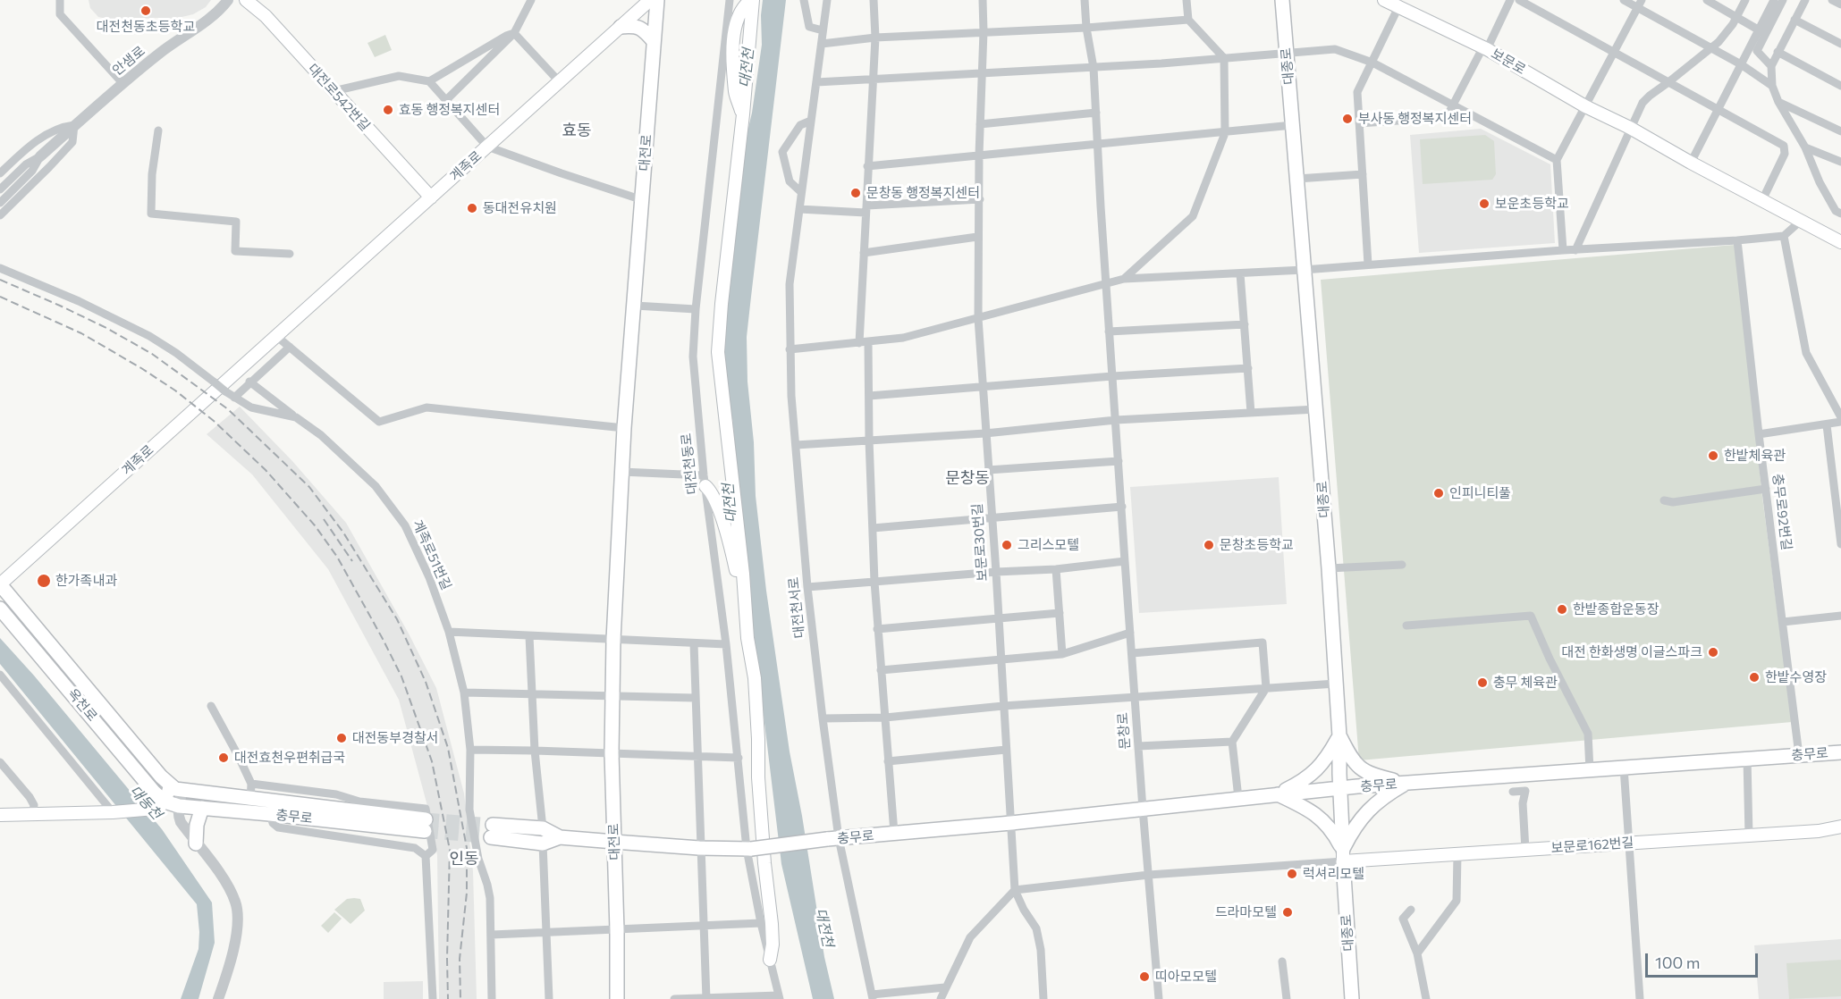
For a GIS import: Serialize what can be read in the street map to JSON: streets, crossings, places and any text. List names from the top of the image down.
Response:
{
  "streets": {
    "main road": [
      "보문로",
      "대종로",
      "대전로542번길",
      "대전로",
      "계족로",
      "옥천로",
      "충무로",
      "보문로162번길"
    ],
    "street": [
      "안샘로",
      "대전천동로",
      "충무로92번길",
      "보문로30번길",
      "계족로51번길",
      "대전천서로",
      "문창로"
    ]
  },
  "crossings": [
    ["대종로", "충무로"],
    ["대종로", "보문로162번길"],
    ["대전로542번길", "계족로"],
    ["대전로", "계족로"],
    ["대전로", "충무로"],
    ["대전천동로", "충무로"],
    ["충무로92번길", "충무로"],
    ["보문로30번길", "충무로"],
    ["대전천서로", "충무로"],
    ["옥천로", "충무로"],
    ["문창로", "충무로"]
  ],
  "districts": ["효동", "문창동", "인동"],
  "water": ["대전천", "대동천"],
  "places": [
    "대전천동초등학교",
    "효동 행정복지센터",
    "부사동 행정복지센터",
    "문창동 행정복지센터",
    "보운초등학교",
    "동대전유치원",
    "한밭체육관",
    "인피니티풀",
    "그리스모텔",
    "문창초등학교",
    "한가족내과",
    "한밭종합운동장",
    "대전 한화생명 이글스파크",
    "한밭수영장",
    "충무 체육관",
    "대전동부경찰서",
    "대전효천우편취급국",
    "럭셔리모텔",
    "드라마모텔",
    "띠아모모텔"
  ],
  "scale_bar": "100 m"
}
